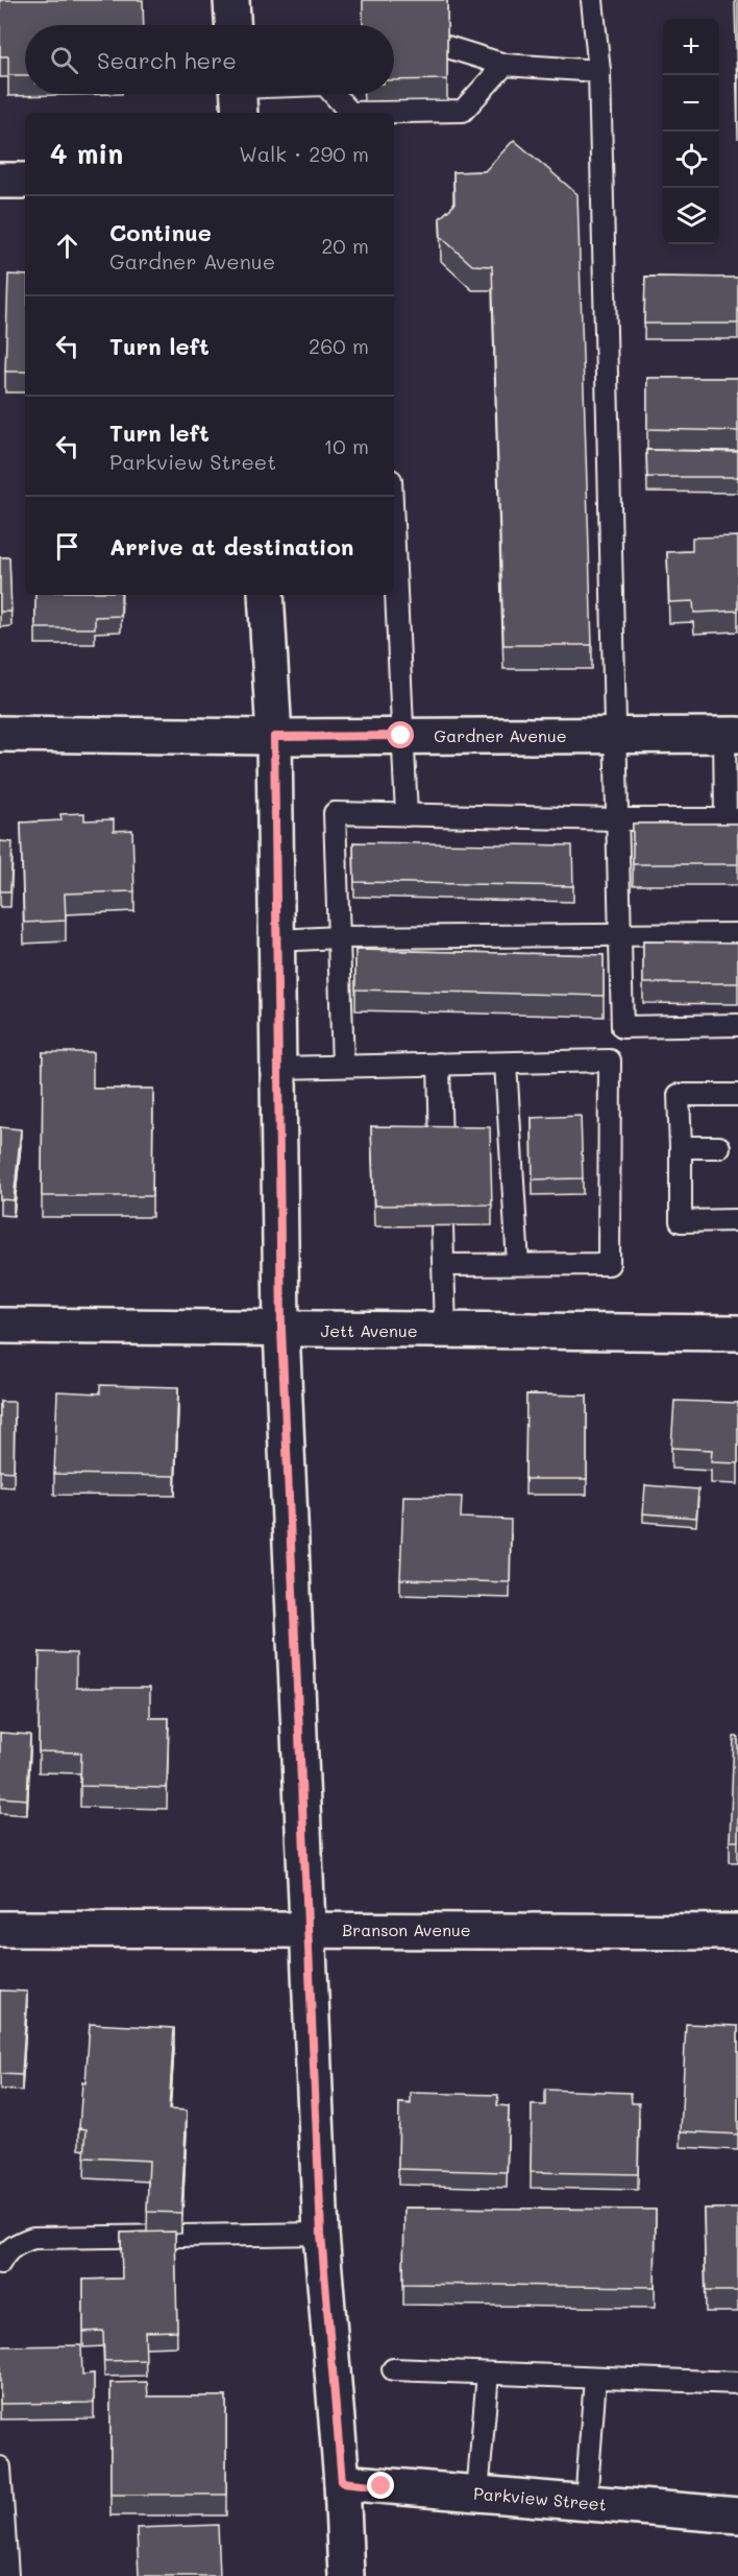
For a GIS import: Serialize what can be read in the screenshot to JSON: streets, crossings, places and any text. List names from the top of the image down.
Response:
{
  "streets": {
    "street": [
      "Gardner Avenue",
      "Jett Avenue",
      "Branson Avenue",
      "Parkview Street"
    ]
  },
  "page": {
    "map_buttons": ["+", "−"],
    "search": "Search here",
    "heading": ["4 min", "Walk · 290 m"],
    "list": [
      ["Continue", "Gardner Avenue", "20 m"],
      ["Turn left", "260 m"],
      ["Turn left", "Parkview Street", "10 m"],
      "Arrive at destination"
    ]
  }
}
